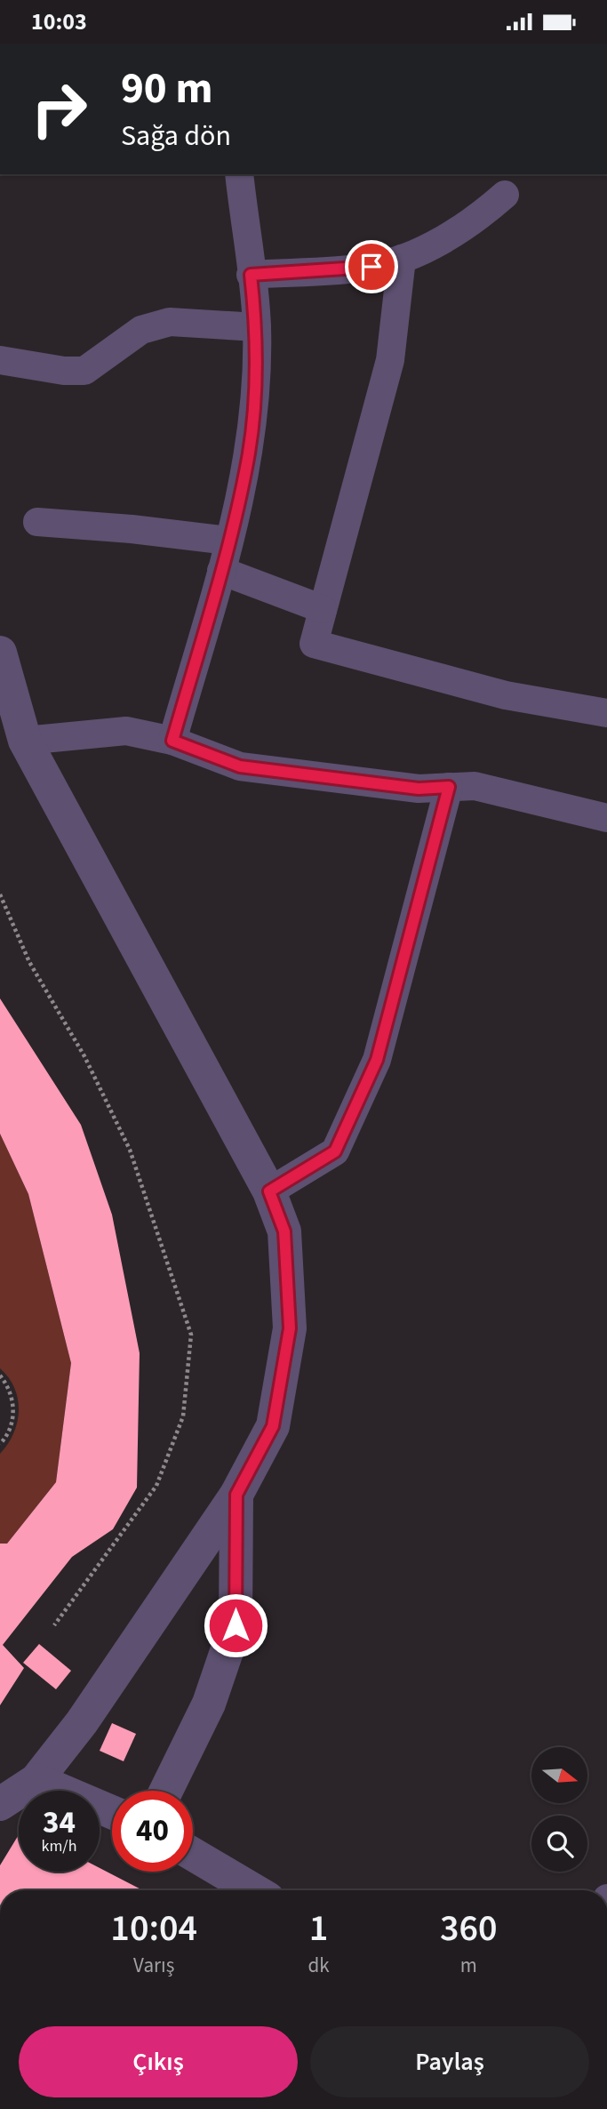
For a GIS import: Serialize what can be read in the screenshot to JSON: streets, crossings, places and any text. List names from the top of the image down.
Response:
{
  "north": "right",
  "page": {
    "status": "10:03",
    "turn": ["90 m", "Sağa dön"],
    "speed": "34 km/h",
    "limit": "40",
    "eta": [
      "10:04",
      "Varış",
      "1",
      "dk",
      "360",
      "m"
    ],
    "buttons": ["Çıkış", "Paylaş"]
  }
}
